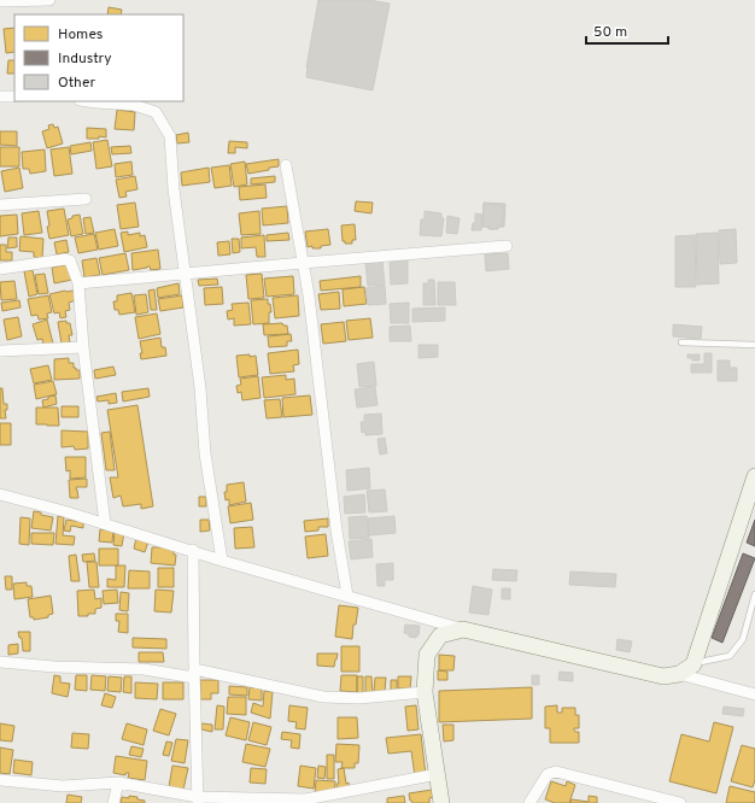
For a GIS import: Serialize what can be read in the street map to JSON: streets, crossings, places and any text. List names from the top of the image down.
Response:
{
  "legend": ["Homes", "Industry", "Other"],
  "scale_bar": "50 m"
}
